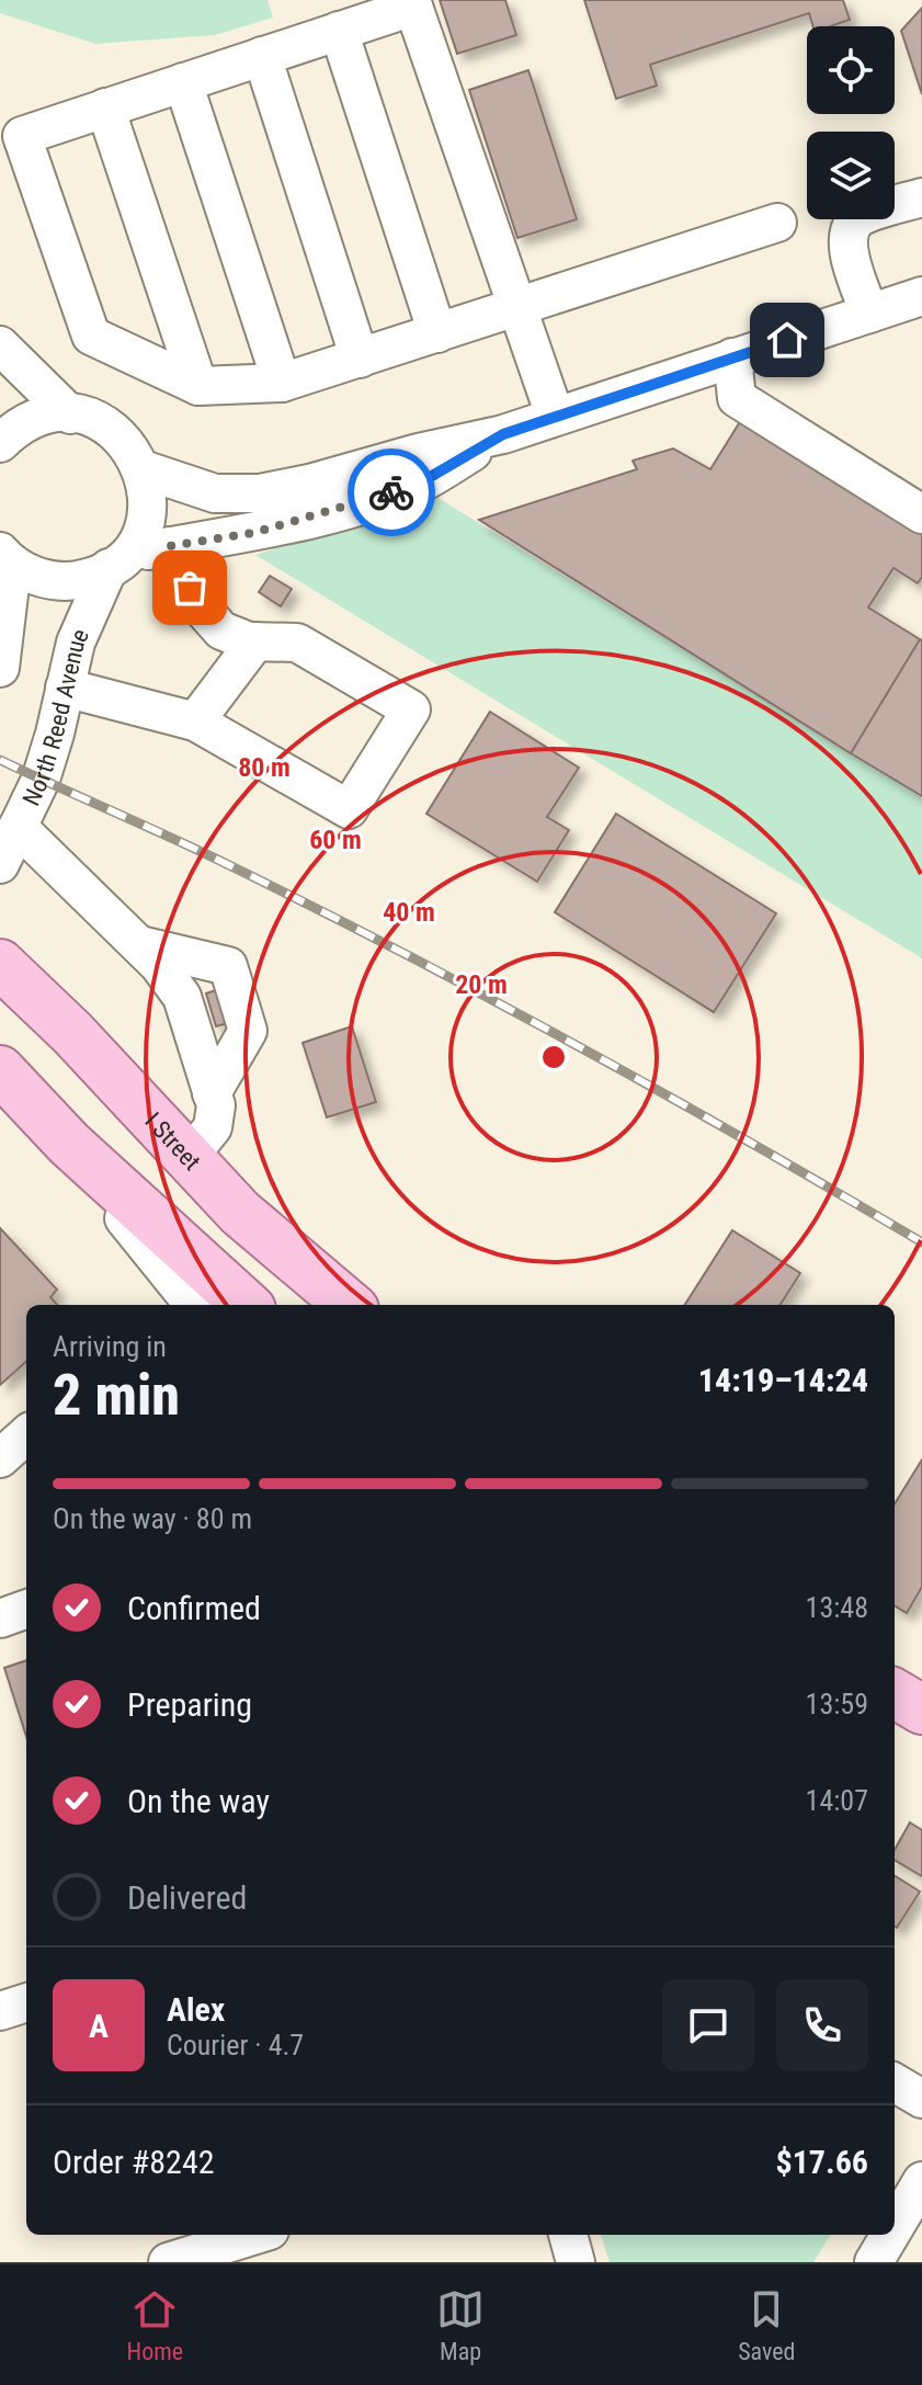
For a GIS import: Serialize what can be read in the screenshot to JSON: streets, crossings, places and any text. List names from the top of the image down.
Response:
{
  "streets": {
    "main road": ["I Street"],
    "street": ["North Reed Avenue"]
  },
  "page": {
    "heading": ["2 min", "Arriving in", "14:19–14:24"],
    "panel": [
      "Alex",
      "Courier · 4.7",
      "Order #8242",
      "$17.66"
    ],
    "bar": "On the way · 80 m",
    "list": [
      ["Confirmed", "13:48"],
      ["Preparing", "13:59"],
      ["On the way", "14:07"],
      "Delivered"
    ],
    "round": "A",
    "tabs": ["Home", "Map", "Saved"]
  },
  "rings": [
    "80 m",
    "60 m",
    "40 m",
    "20 m"
  ]
}
